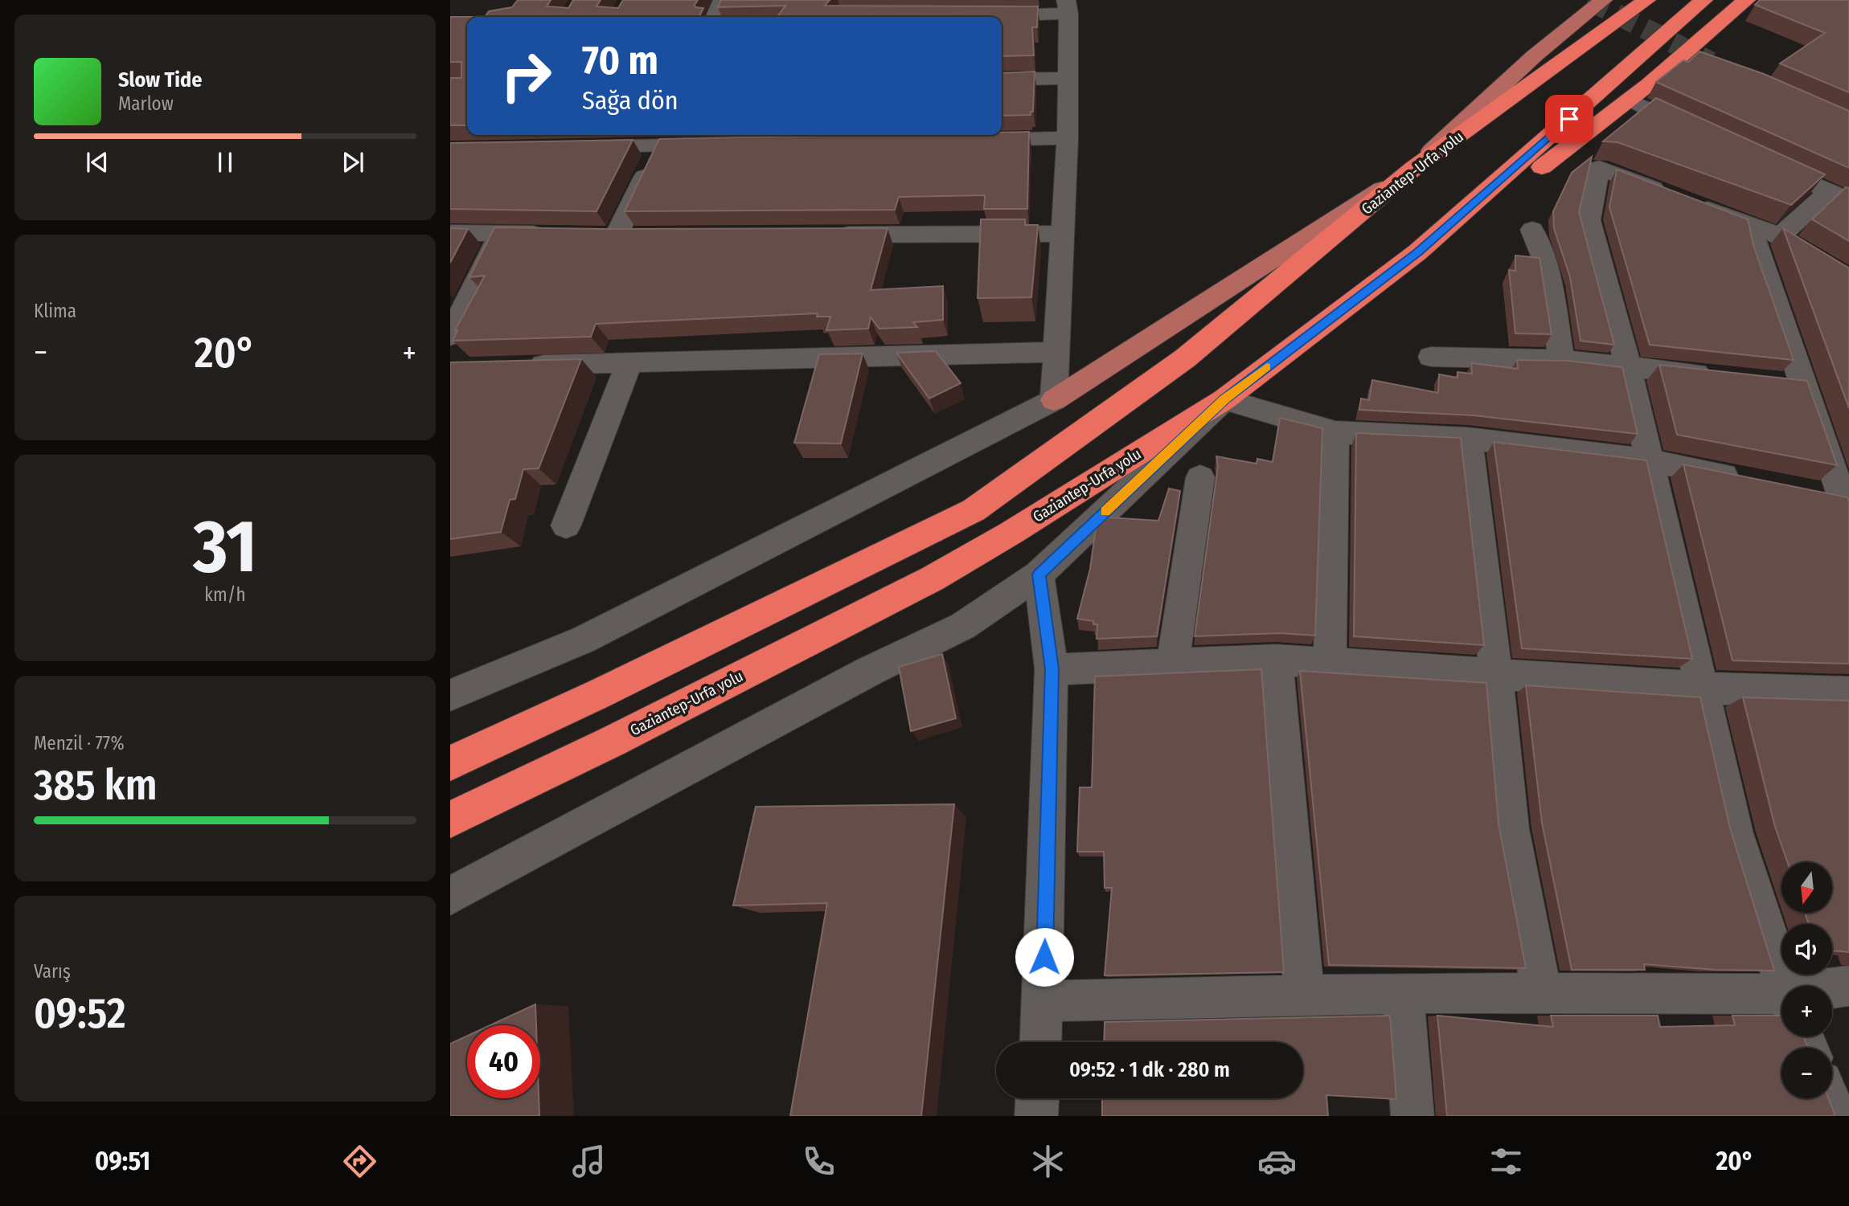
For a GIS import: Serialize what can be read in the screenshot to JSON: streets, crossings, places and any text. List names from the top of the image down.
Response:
{
  "streets": {
    "highway": ["Gaziantep-Urfa yolu"]
  },
  "north": "bottom",
  "page": {
    "turn": ["70 m", "Sağa dön"],
    "song": ["Slow Tide", "Marlow"],
    "tile": [
      "Klima",
      ["31", "km/h"],
      ["Menzil · 77%", "385 km"],
      ["Varış", "09:52"]
    ],
    "heat": ["−", "20°", "+"],
    "map_buttons": ["+", "−"],
    "limit": "40",
    "trip": "09:52 · 1 dk · 280 m",
    "tabs": ["09:51", "20°"]
  }
}
